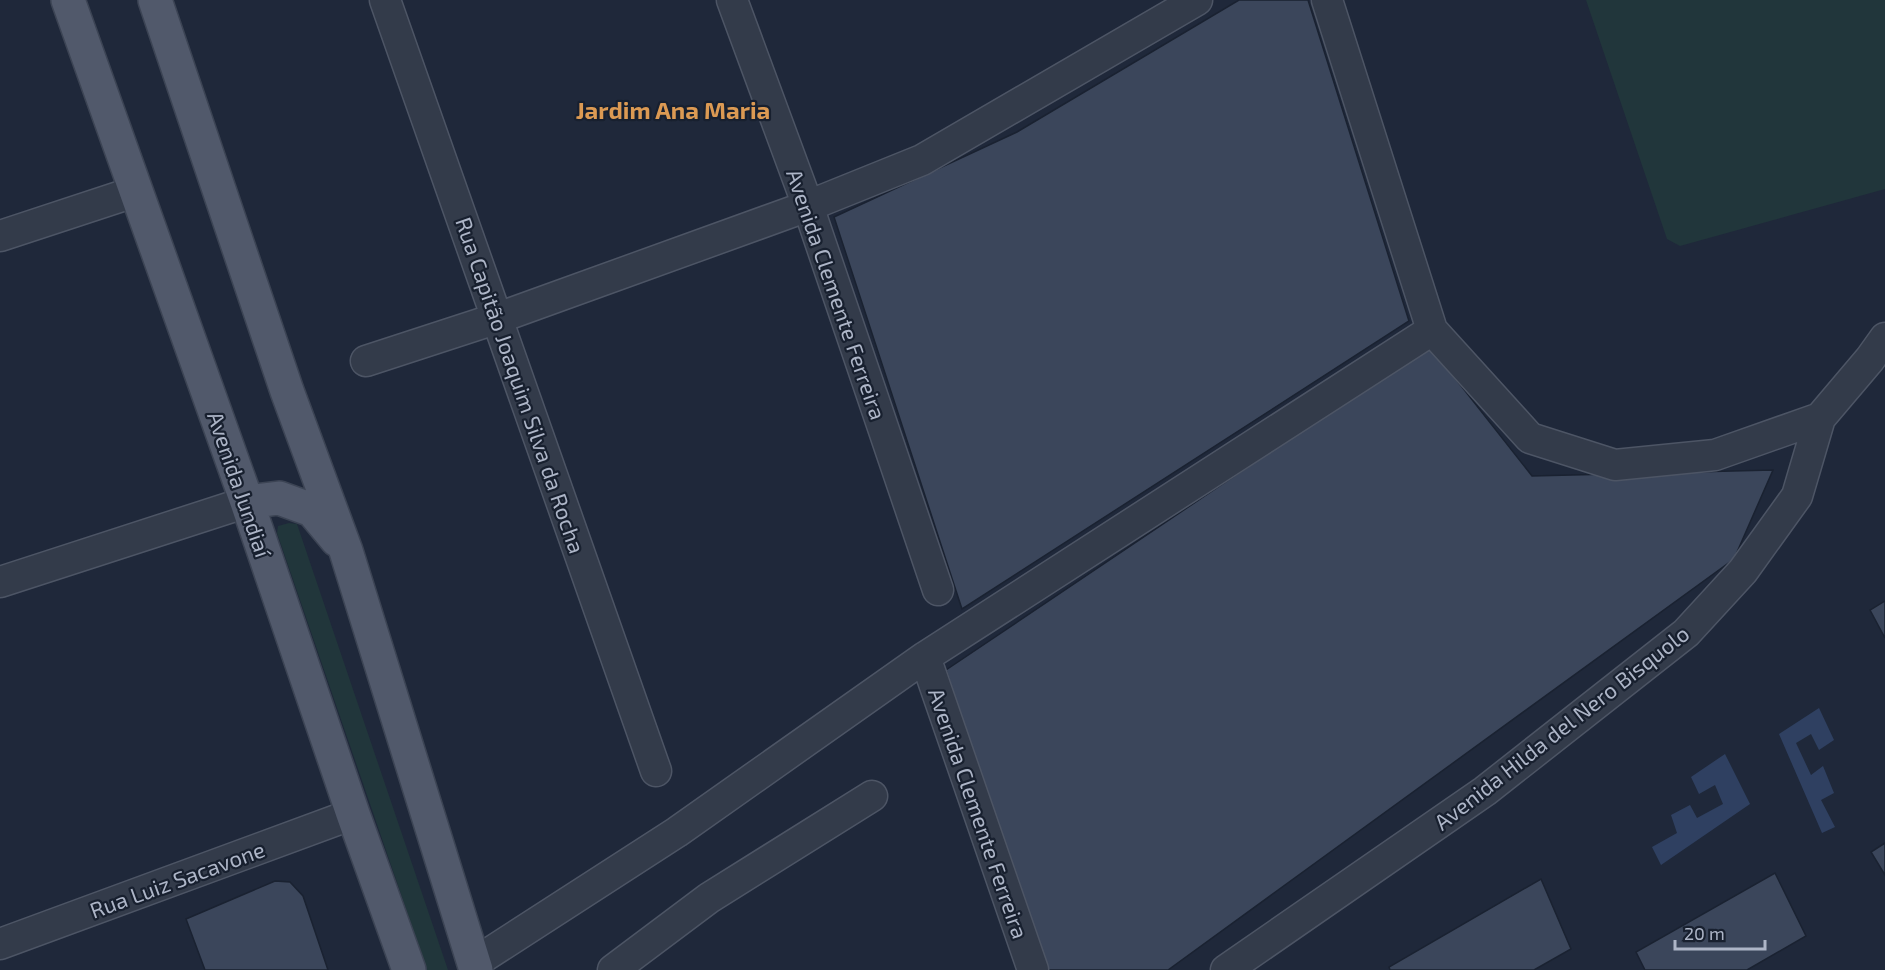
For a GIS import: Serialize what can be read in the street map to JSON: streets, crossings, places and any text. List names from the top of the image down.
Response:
{
  "streets": {
    "main road": ["Avenida Jundiaí"],
    "street": [
      "Avenida Clemente Ferreira",
      "Rua Capitão Joaquim Silva da Rocha",
      "Avenida Hilda del Nero Bisquolo",
      "Rua Luiz Sacavone"
    ]
  },
  "crossings": [
    ["Avenida Jundiaí", "Rua Luiz Sacavone"]
  ],
  "districts": ["Jardim Ana Maria"],
  "scale_bar": "20 m"
}
